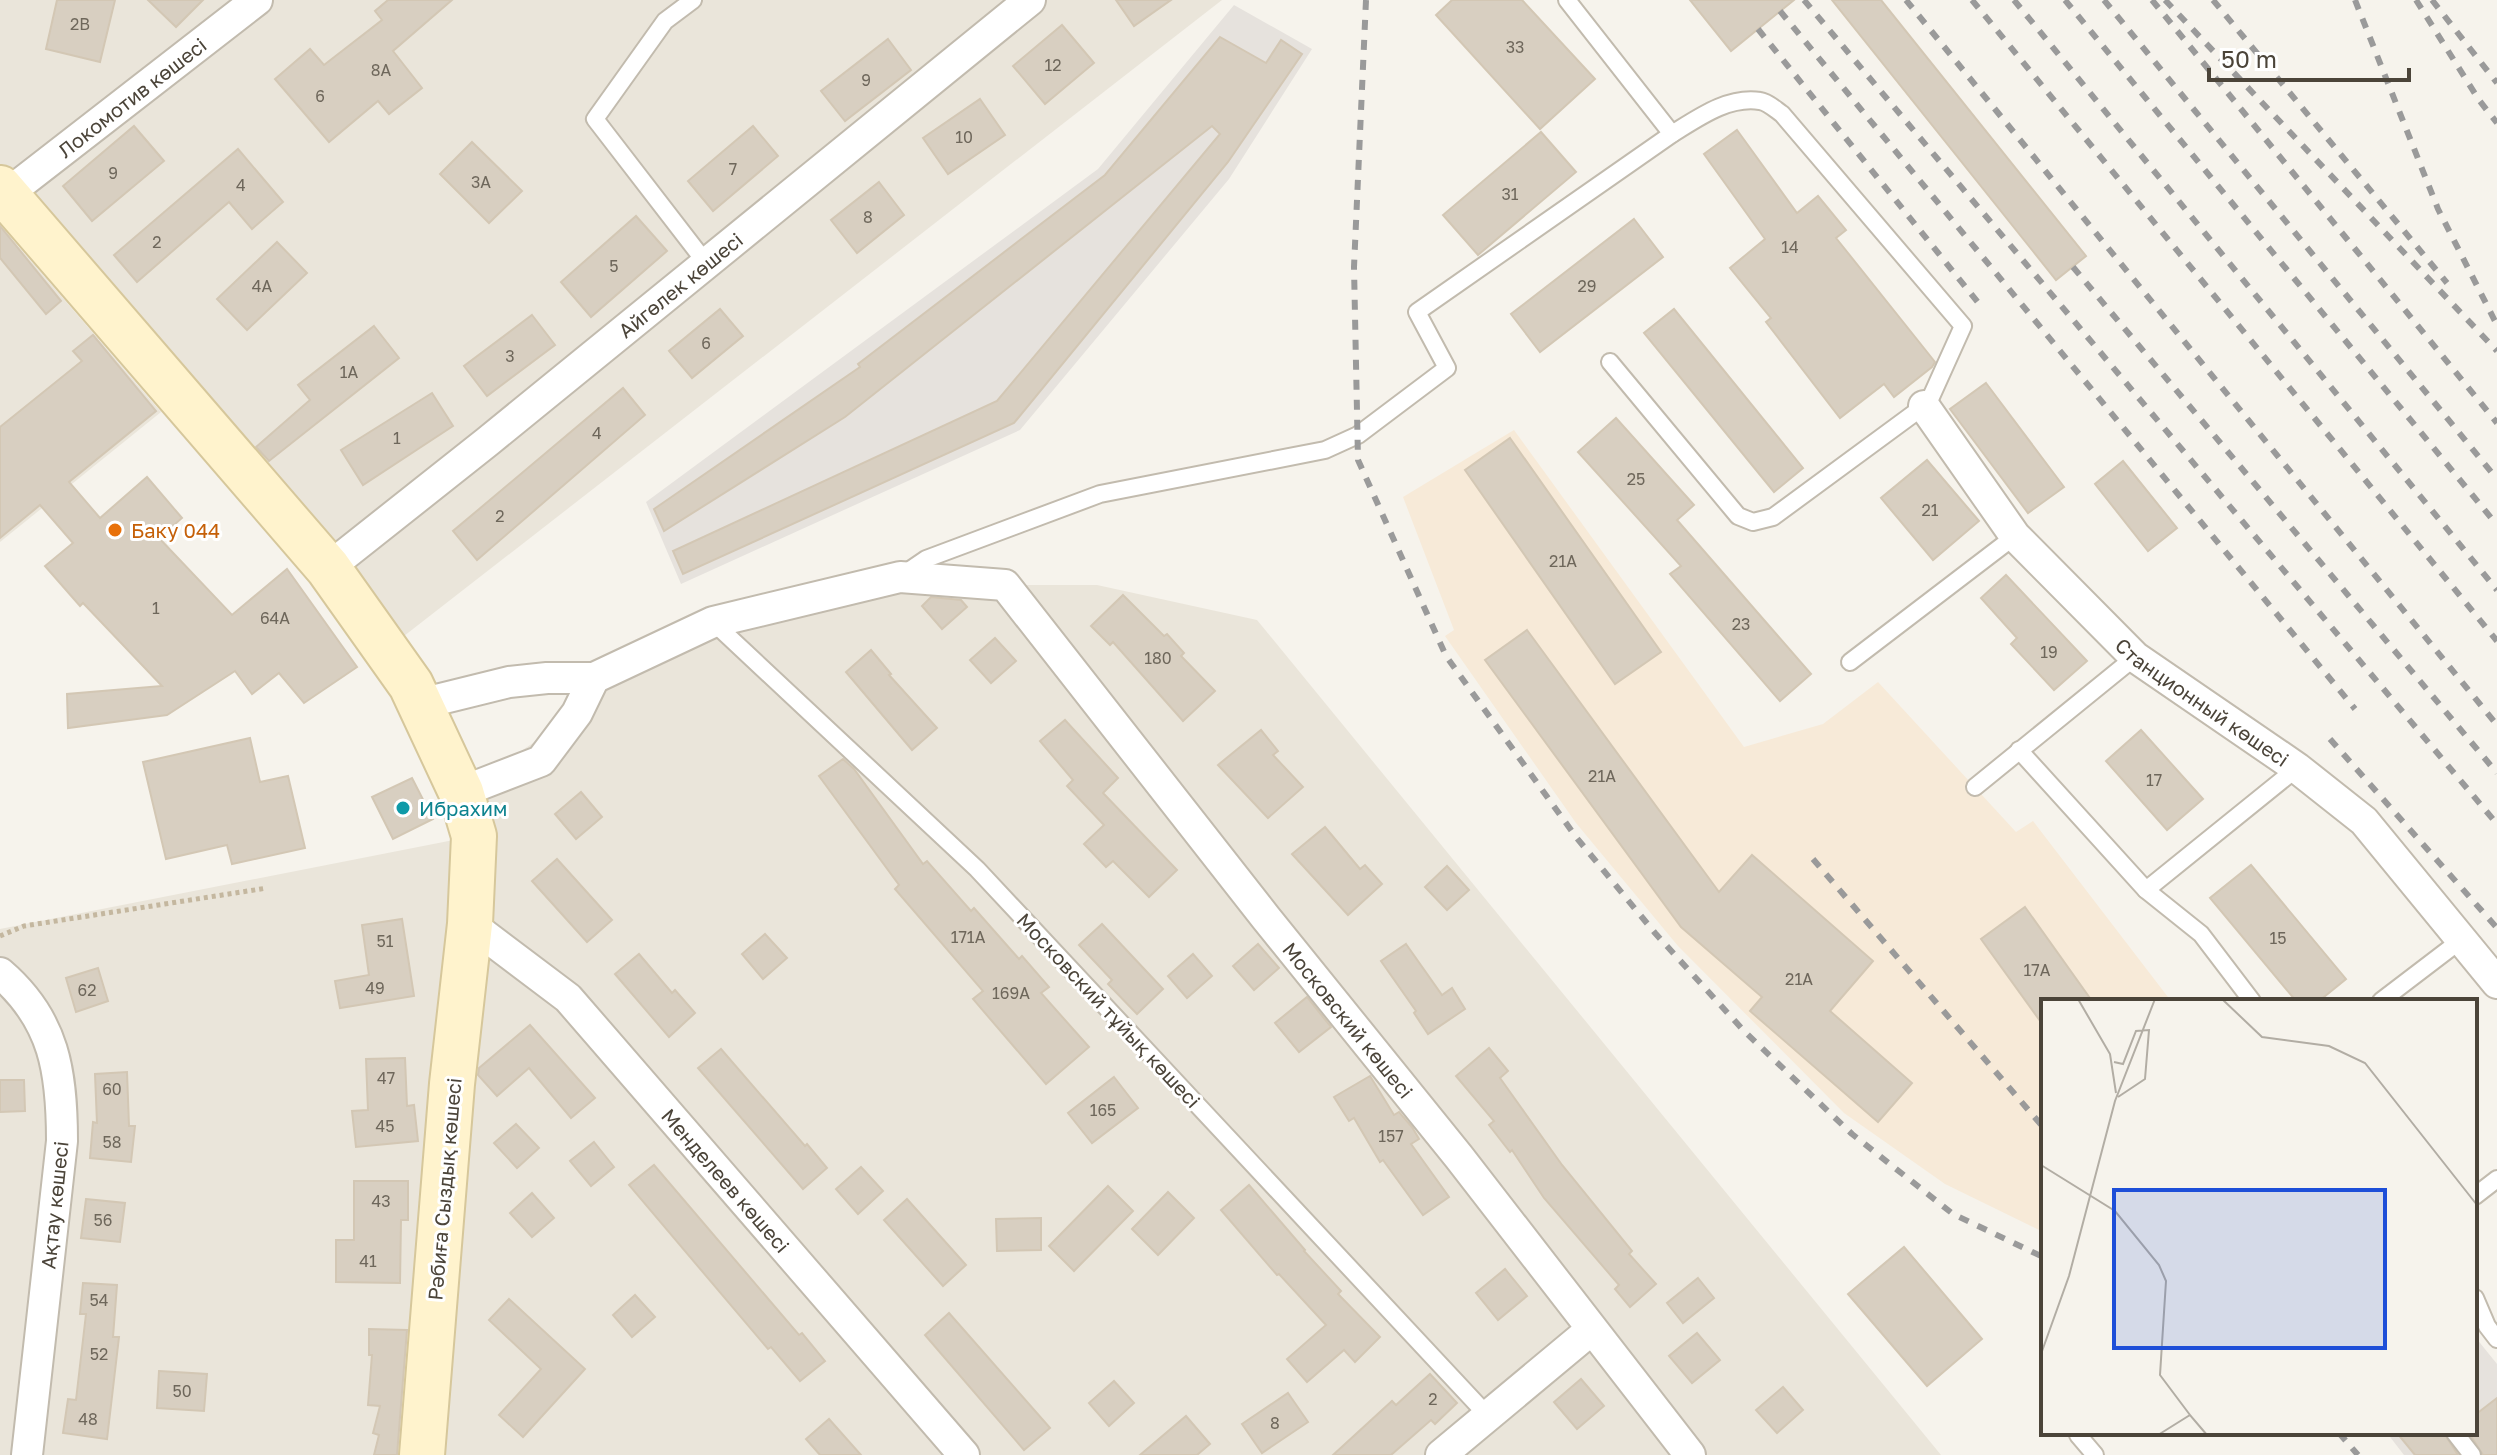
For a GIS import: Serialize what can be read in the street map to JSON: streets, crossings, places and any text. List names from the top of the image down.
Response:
{
  "streets": {
    "street": [
      "Локомотив көшесі",
      "Айгөлек көшесі",
      "Станционный көшесі",
      "Московский көшесі",
      "Менделеев көшесі",
      "Рәбиға Сыздық көшесі",
      "Ақтау көшесі"
    ],
    "lane": ["Московский тұйық көшесі"]
  },
  "crossings": [
    ["Локомотив көшесі", "Рәбиға Сыздық көшесі"],
    ["Айгөлек көшесі", "Рәбиға Сыздық көшесі"],
    ["Менделеев көшесі", "Рәбиға Сыздық көшесі"]
  ],
  "places": ["Баку 044", "Ибрахим"],
  "house_numbers": [
    "2В",
    "33",
    "12",
    "8А",
    "9",
    "6",
    "10",
    "7",
    "9",
    "3А",
    "4",
    "31",
    "8",
    "2",
    "14",
    "5",
    "4А",
    "29",
    "6",
    "3",
    "1А",
    "4",
    "1",
    "25",
    "21",
    "2",
    "21А",
    "1",
    "64А",
    "23",
    "19",
    "180",
    "21А",
    "17",
    "171А",
    "15",
    "51",
    "17А",
    "21А",
    "49",
    "62",
    "169А",
    "47",
    "60",
    "165",
    "45",
    "157",
    "58",
    "43",
    "56",
    "41",
    "54",
    "52",
    "50",
    "2",
    "48",
    "8"
  ],
  "scale_bar": "50 m"
}
